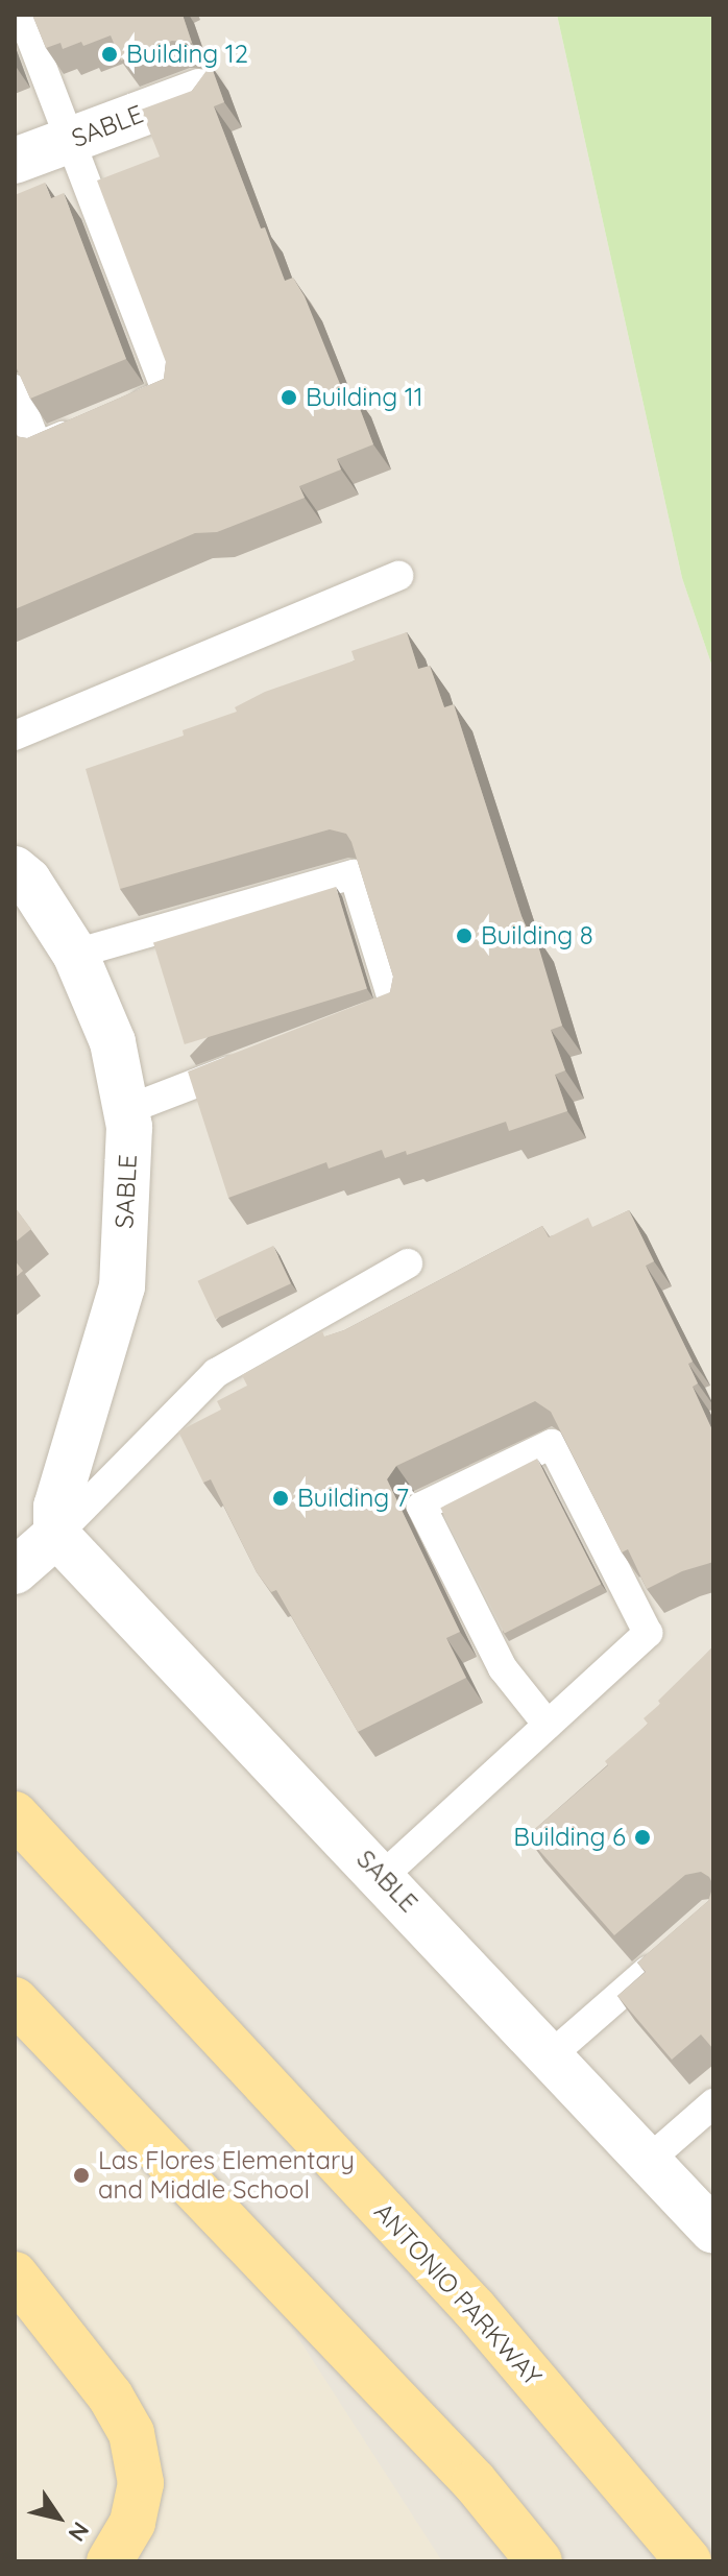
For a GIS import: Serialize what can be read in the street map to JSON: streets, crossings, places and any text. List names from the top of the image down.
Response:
{
  "streets": {
    "main road": ["ANTONIO PARKWAY"],
    "street": ["SABLE"]
  },
  "places": [
    "Building 12",
    "Building 11",
    "Building 8",
    "Building 7",
    "Building 6",
    "Las Flores Elementary and Middle School"
  ],
  "north": "bottom right"
}
